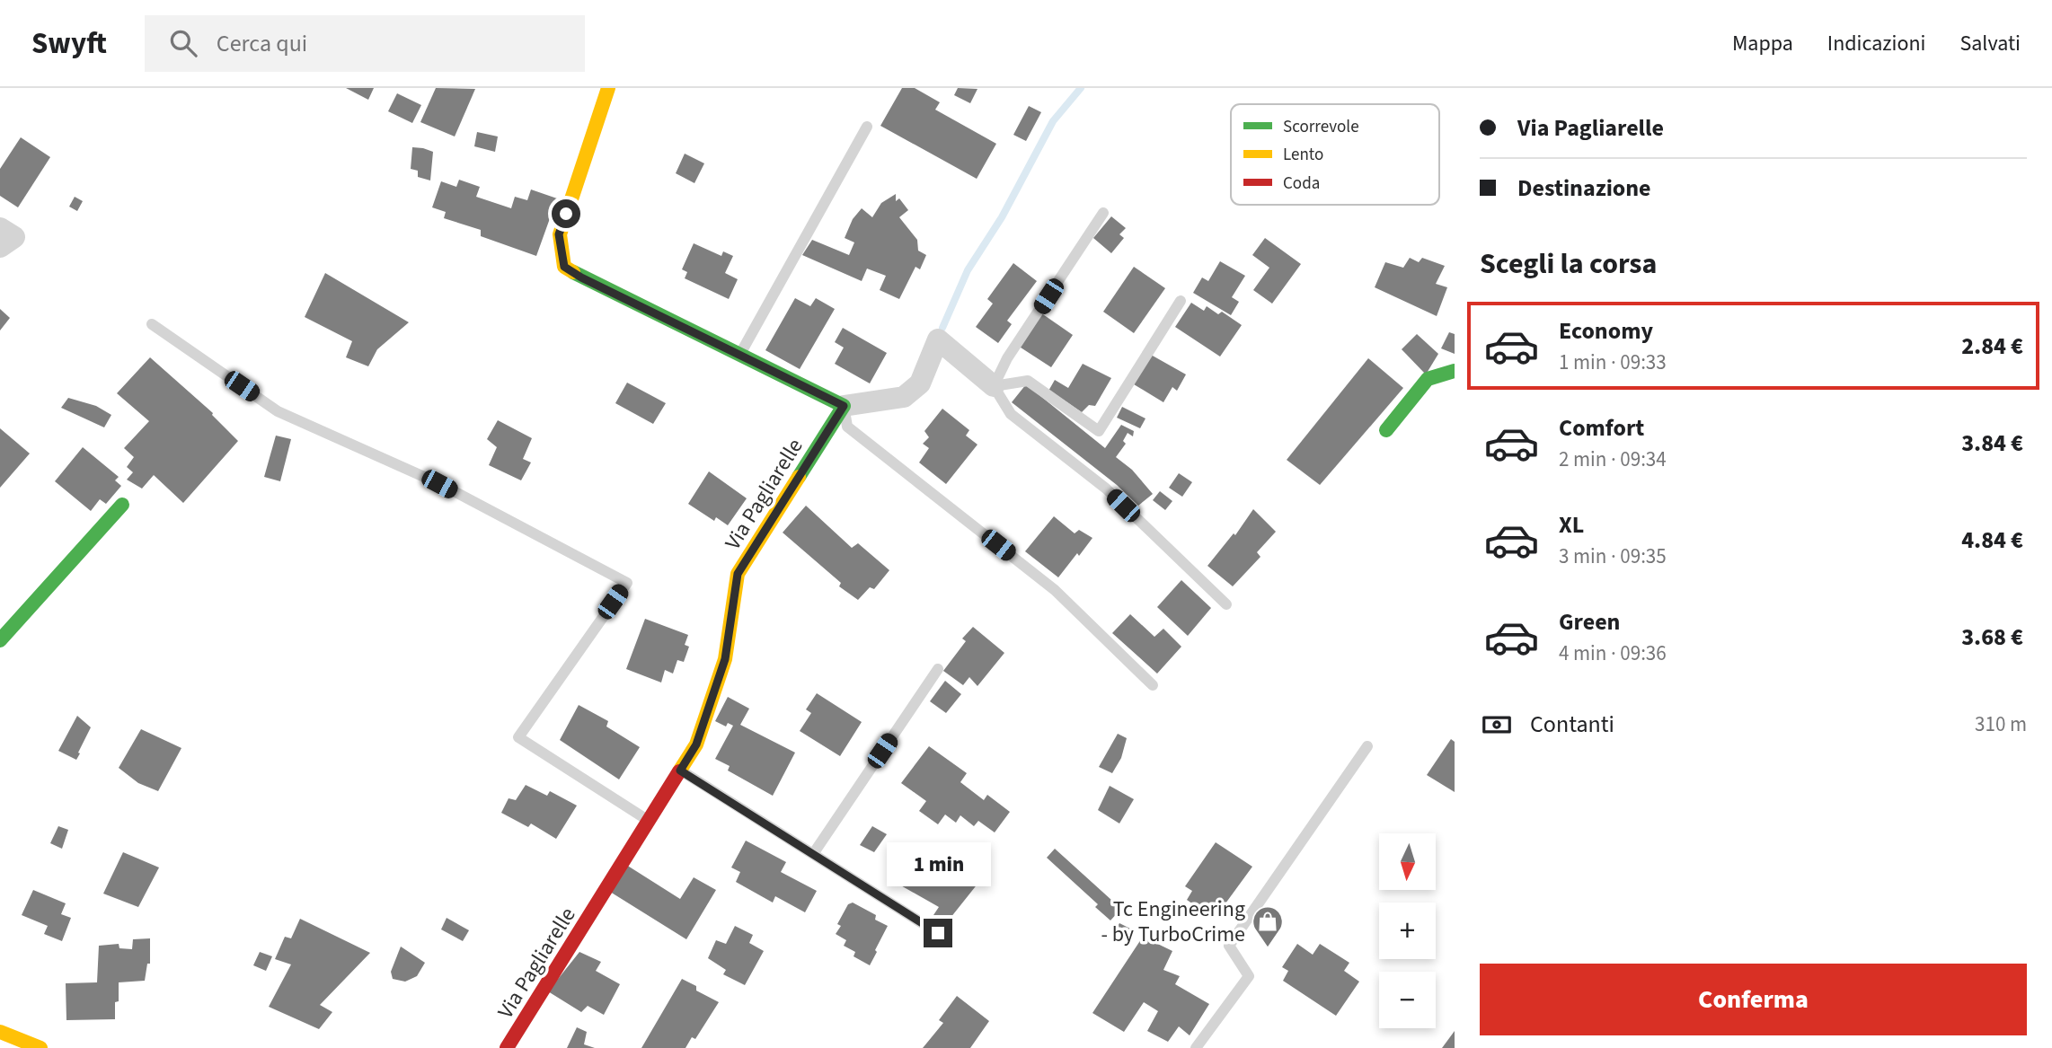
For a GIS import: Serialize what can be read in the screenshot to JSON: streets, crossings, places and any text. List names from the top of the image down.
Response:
{
  "streets": {
    "street": ["Via Pagliarelle"]
  },
  "places": {
    "shop": ["Tc Engineering - by TurboCrime"]
  },
  "legend": ["Scorrevole", "Lento", "Coda"],
  "north": "bottom",
  "page": {
    "header": "Swyft",
    "search": "Cerca qui",
    "nav": ["Mappa", "Indicazioni", "Salvati"],
    "banner": ["Via Pagliarelle", "Destinazione"],
    "heading": "Scegli la corsa",
    "list": [
      {
        "name": "Economy",
        "note": "1 min · 09:33",
        "value": "2.84 €"
      },
      {
        "name": "Comfort",
        "note": "2 min · 09:34",
        "value": "3.84 €"
      },
      {
        "name": "XL",
        "note": "3 min · 09:35",
        "value": "4.84 €"
      },
      {
        "name": "Green",
        "note": "4 min · 09:36",
        "value": "3.68 €"
      }
    ],
    "pay": ["Contanti", "310 m"],
    "map_buttons": ["+", "−"],
    "bubble": "1 min",
    "buttons": "Conferma"
  }
}
